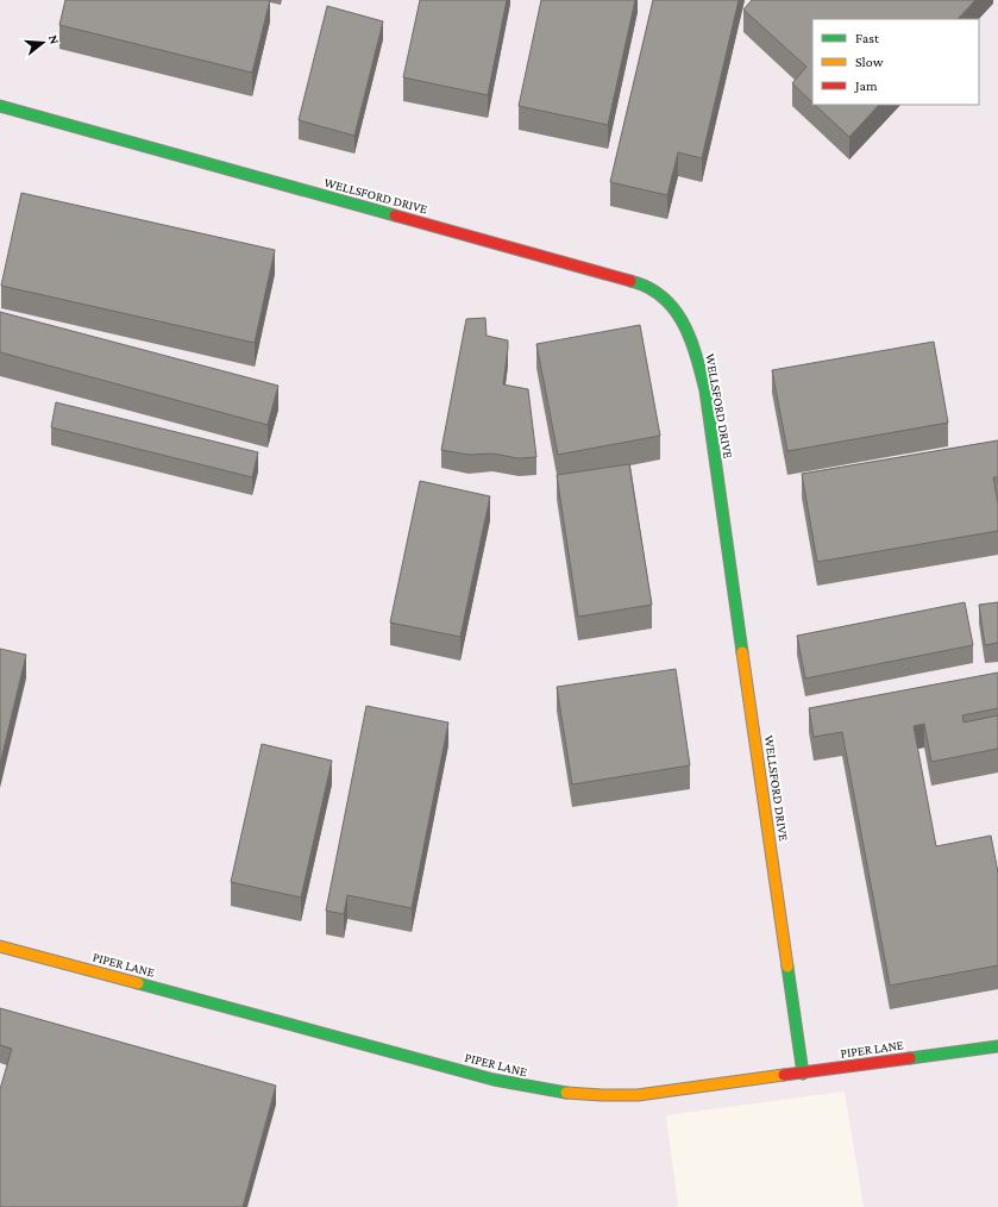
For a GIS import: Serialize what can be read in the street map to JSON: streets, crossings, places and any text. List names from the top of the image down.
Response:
{
  "streets": {
    "street": ["WELLSFORD DRIVE", "PIPER LANE"]
  },
  "crossings": [
    ["WELLSFORD DRIVE", "PIPER LANE"]
  ],
  "legend": ["Fast", "Slow", "Jam"],
  "north": "right"
}
